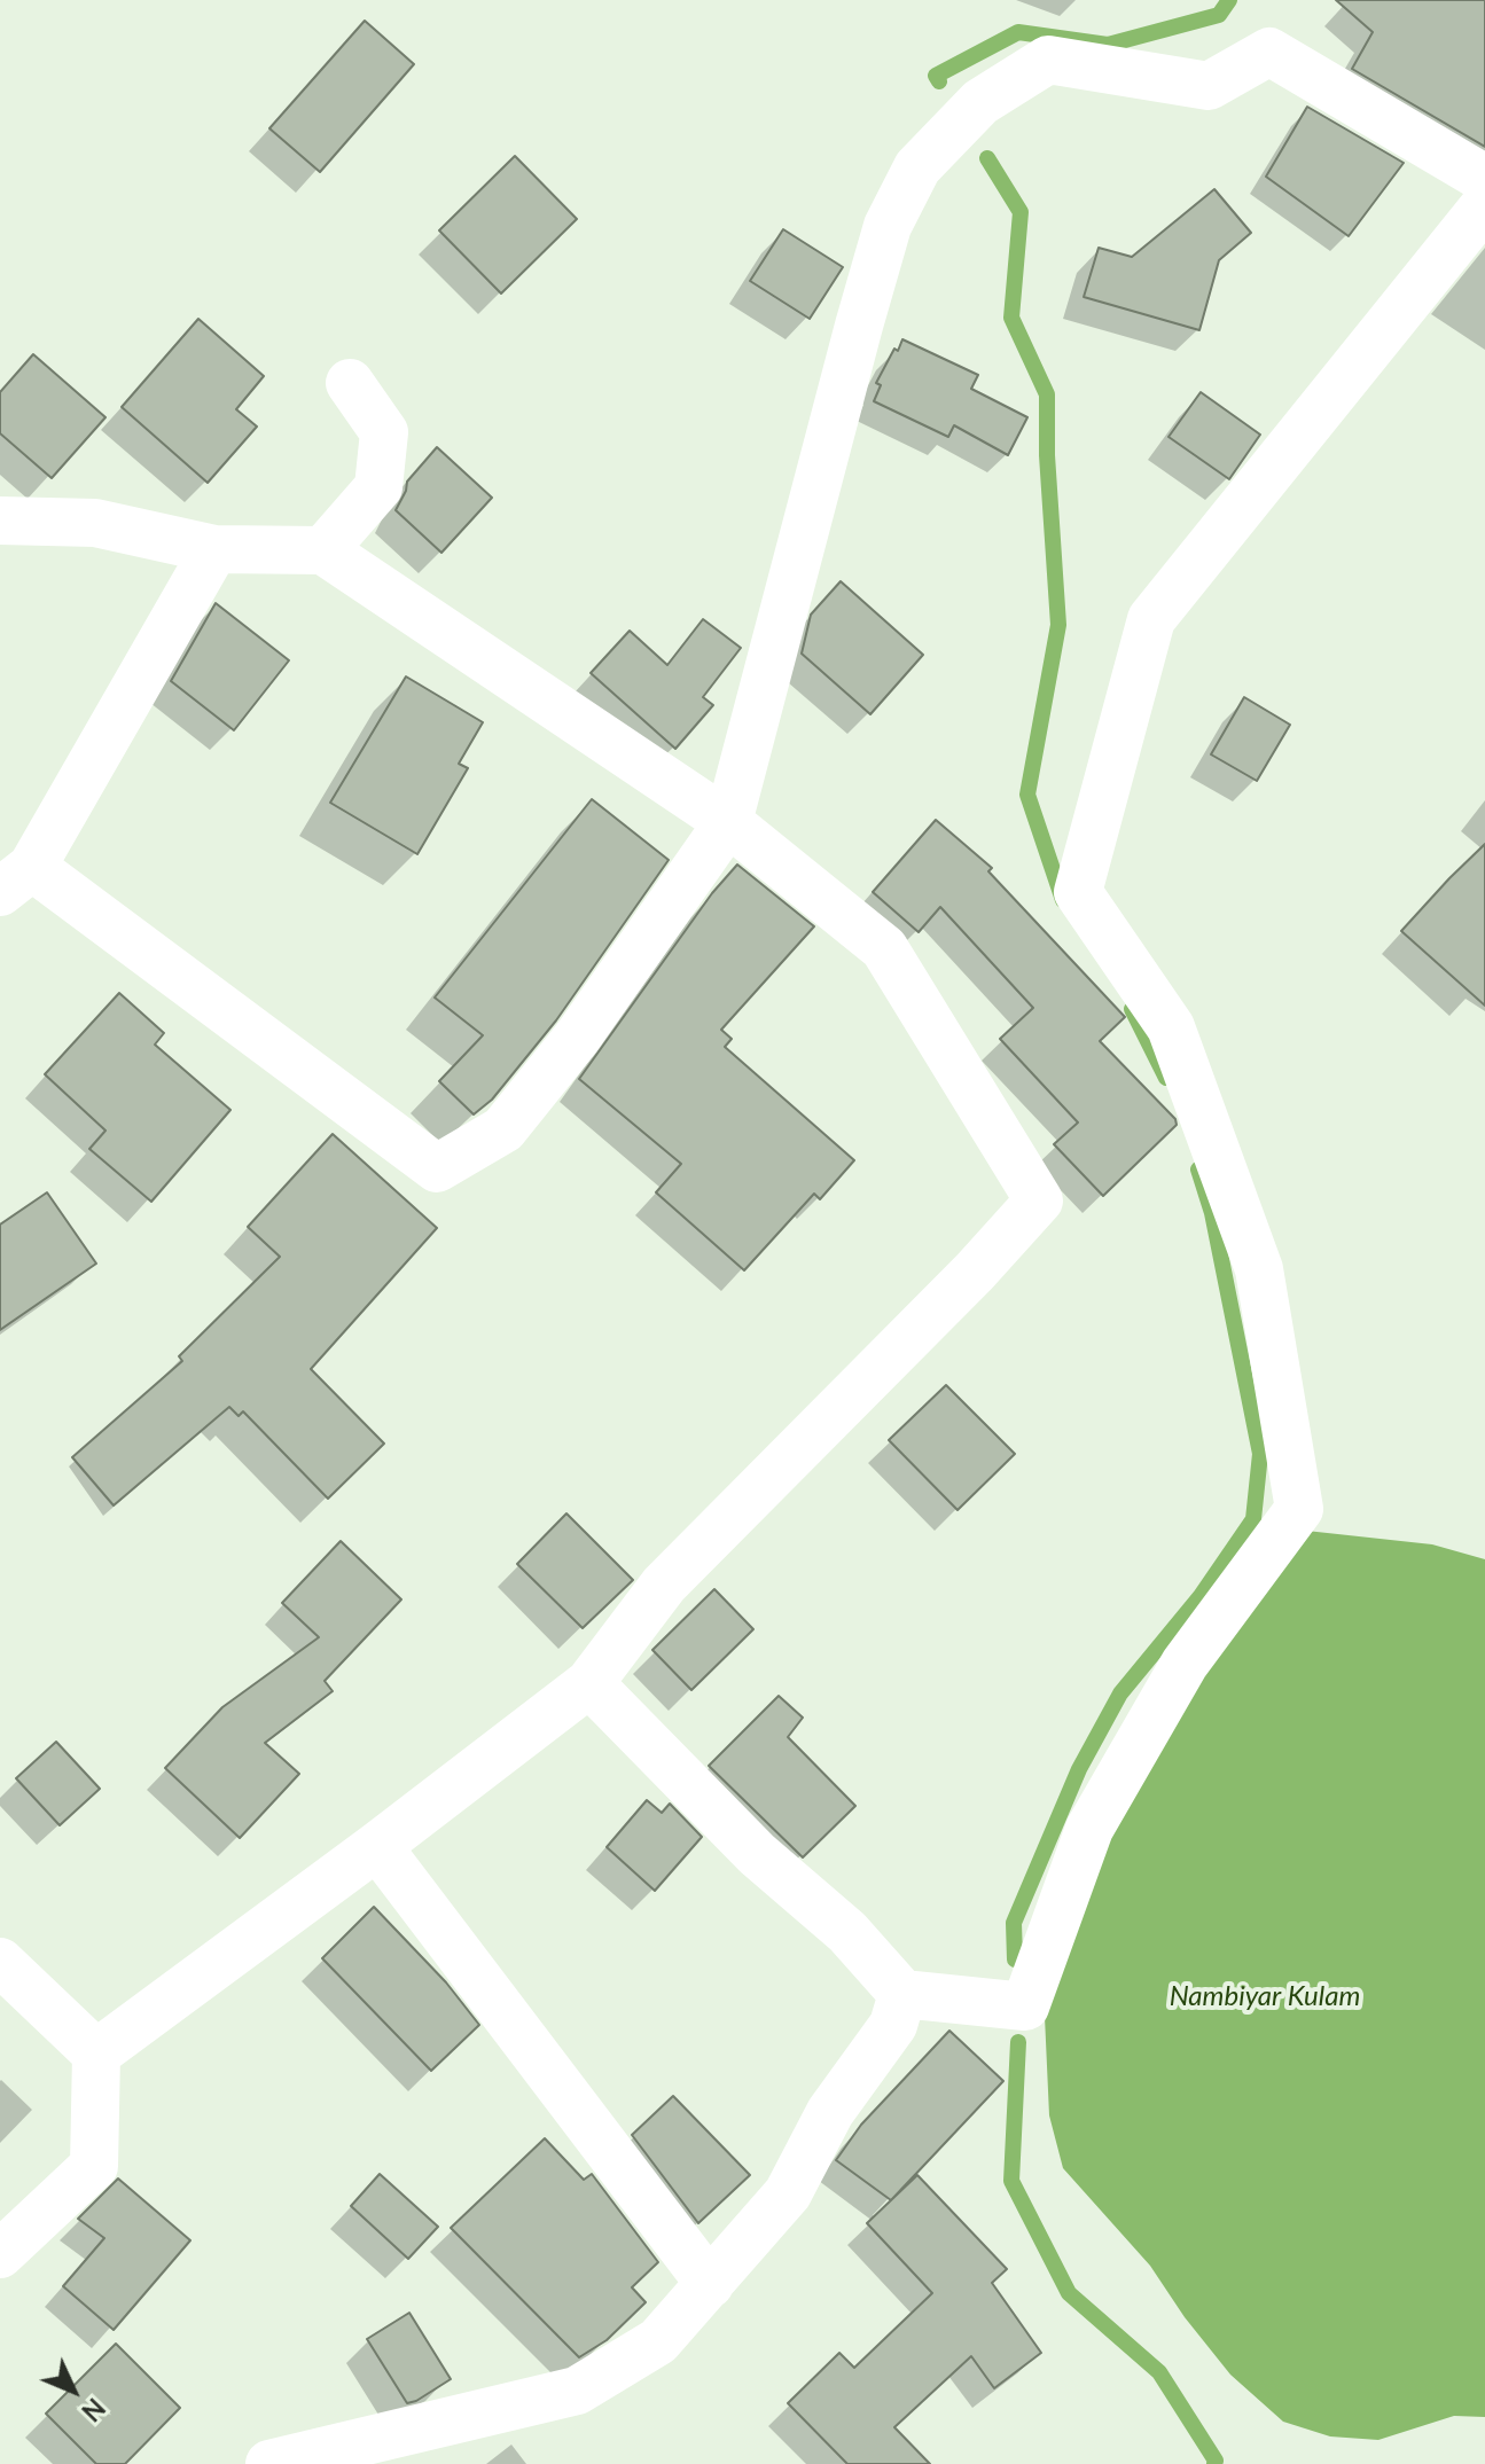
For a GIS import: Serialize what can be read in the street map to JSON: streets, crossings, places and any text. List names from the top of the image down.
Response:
{
  "water": ["Nambiyar Kulam"],
  "north": "bottom right"
}
